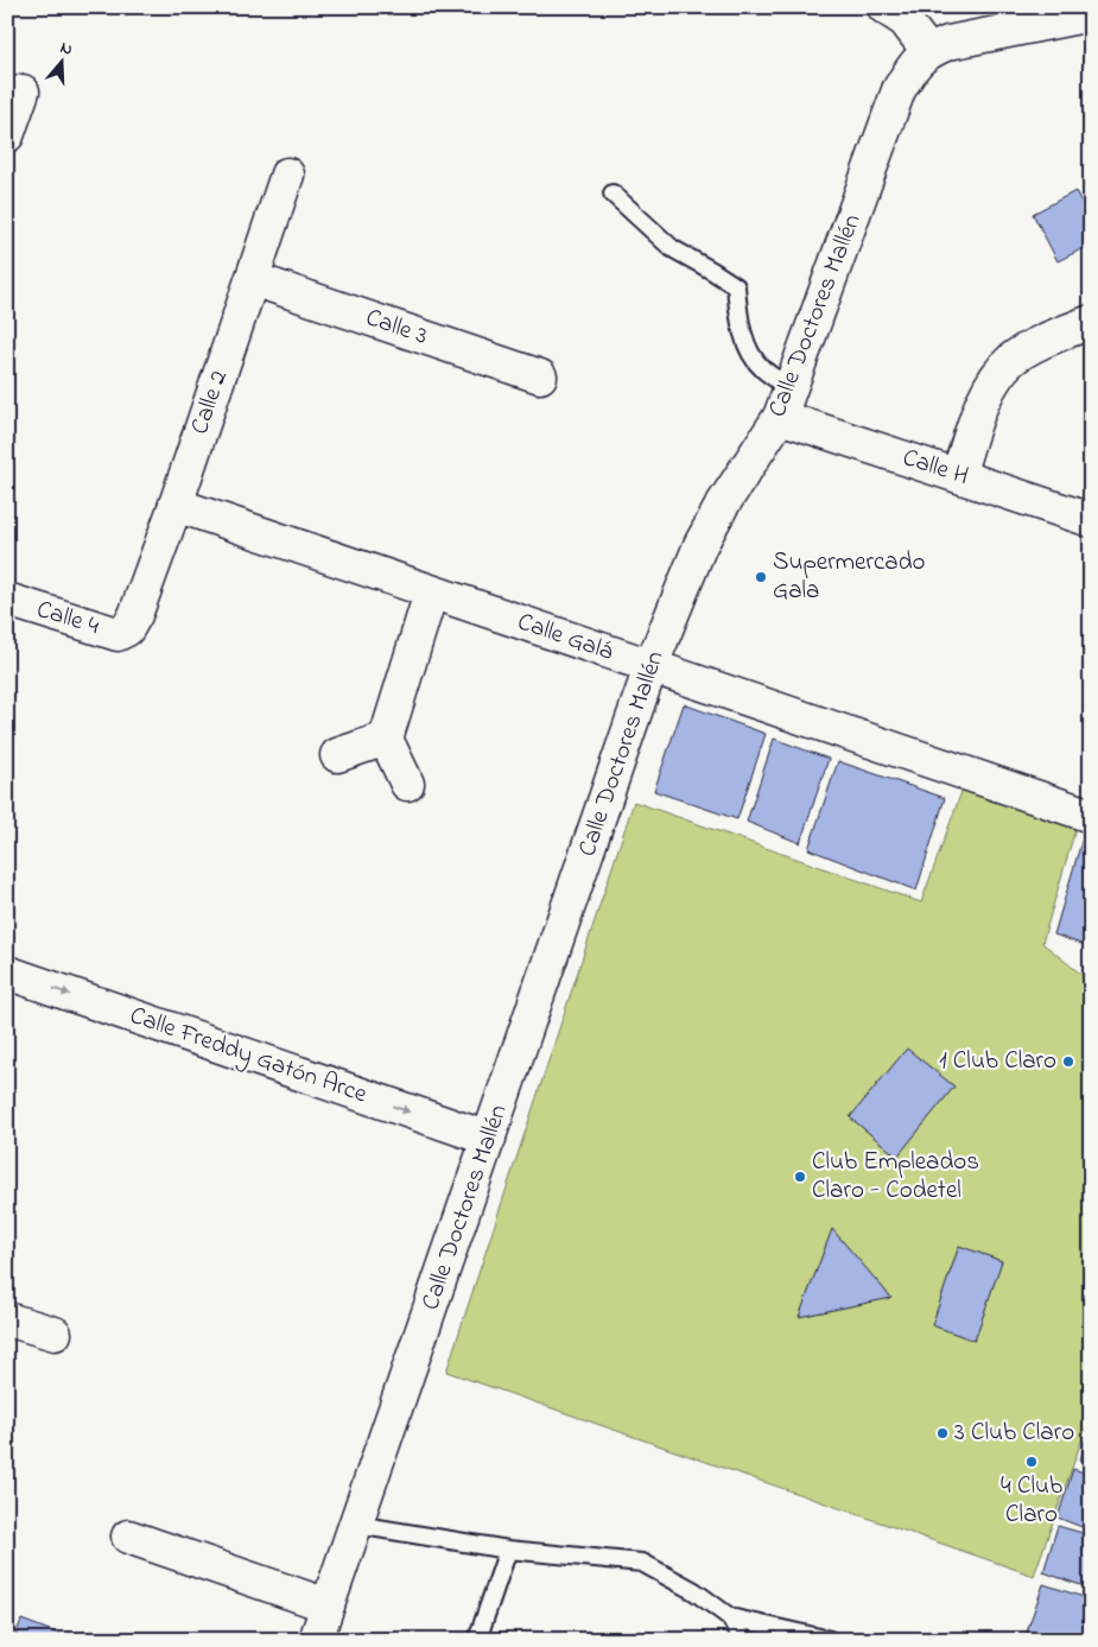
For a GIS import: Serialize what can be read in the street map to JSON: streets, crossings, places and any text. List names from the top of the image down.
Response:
{
  "streets": {
    "street": [
      "Calle Doctores Mallén",
      "Calle 3",
      "Calle 2",
      "Calle H",
      "Calle 4",
      "Calle Galá",
      "Calle Freddy Gatón Arce"
    ]
  },
  "crossings": [
    ["Calle Doctores Mallén", "Calle H"],
    ["Calle Doctores Mallén", "Calle Galá"],
    ["Calle Doctores Mallén", "Calle Freddy Gatón Arce"],
    ["Calle 3", "Calle 2"],
    ["Calle 2", "Calle 4"],
    ["Calle 2", "Calle Galá"]
  ],
  "one_way": ["Calle Freddy Gatón Arce"],
  "places": [
    "Supermercado Gala",
    "1 Club Claro",
    "Club Empleados Claro - Codetel",
    "3 Club Claro",
    "4 Club Claro"
  ],
  "north": "top"
}
